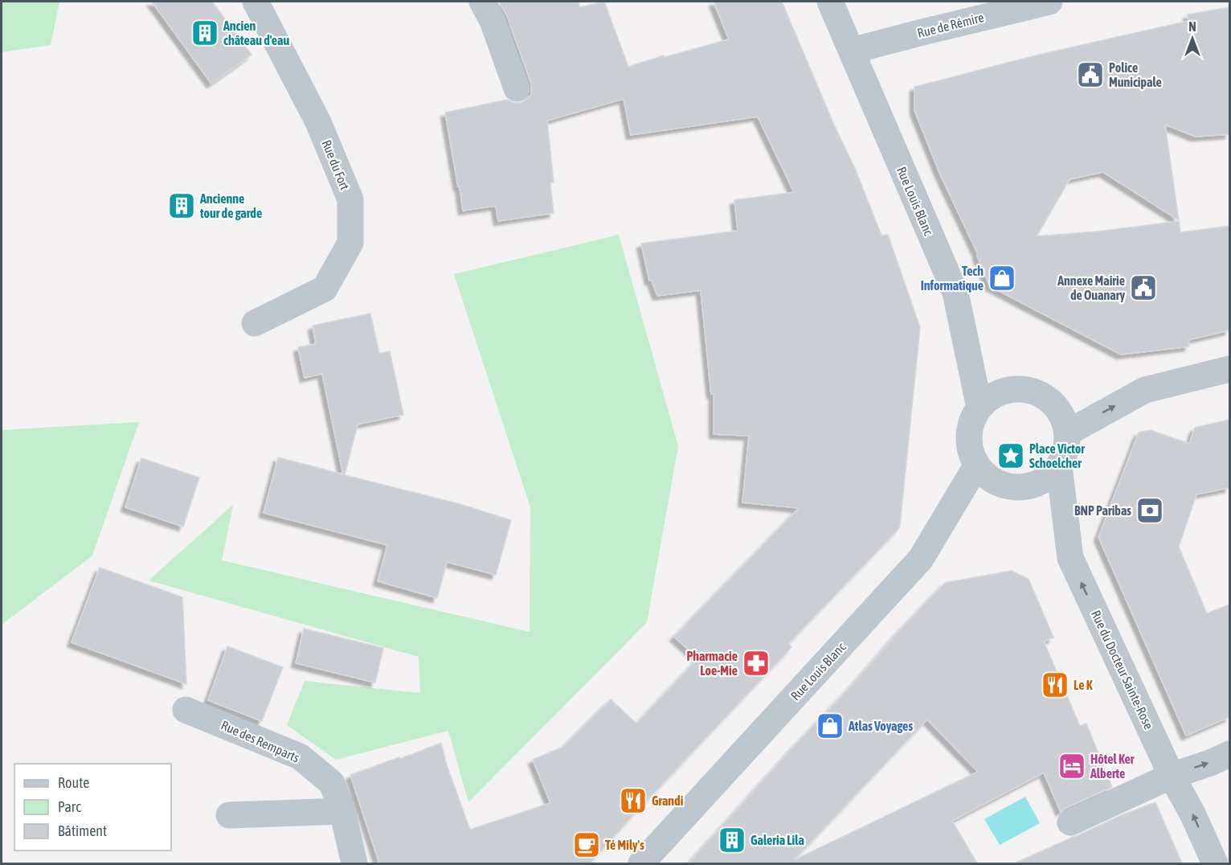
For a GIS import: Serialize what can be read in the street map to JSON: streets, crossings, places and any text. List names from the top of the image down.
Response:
{
  "streets": {
    "street": [
      "Rue de Rémire",
      "Rue du Fort",
      "Rue Louis Blanc",
      "Rue du Docteur Sainte-Rose",
      "Rue des Remparts"
    ]
  },
  "crossings": [
    ["Rue de Rémire", "Rue Louis Blanc"],
    ["Rue Louis Blanc", "Rue du Docteur Sainte-Rose"]
  ],
  "one_way": ["Rue du Docteur Sainte-Rose"],
  "places": {
    "building": ["Ancien château d'eau", "Ancienne tour de garde", "Galeria Lila"],
    "public building": ["Police Municipale", "Annexe Mairie de Ouanary"],
    "shop": ["Tech Informatique", "Atlas Voyages"],
    "place": ["Place Victor Schoelcher"],
    "bank": ["BNP Paribas"],
    "pharmacy": ["Pharmacie Loe-Mie"],
    "restaurant": ["Le K", "Grandi"],
    "hotel": ["Hôtel Ker Alberte"],
    "cafe": ["Té Mily's"]
  },
  "legend": ["Route", "Parc", "Bâtiment"],
  "north": "top"
}
